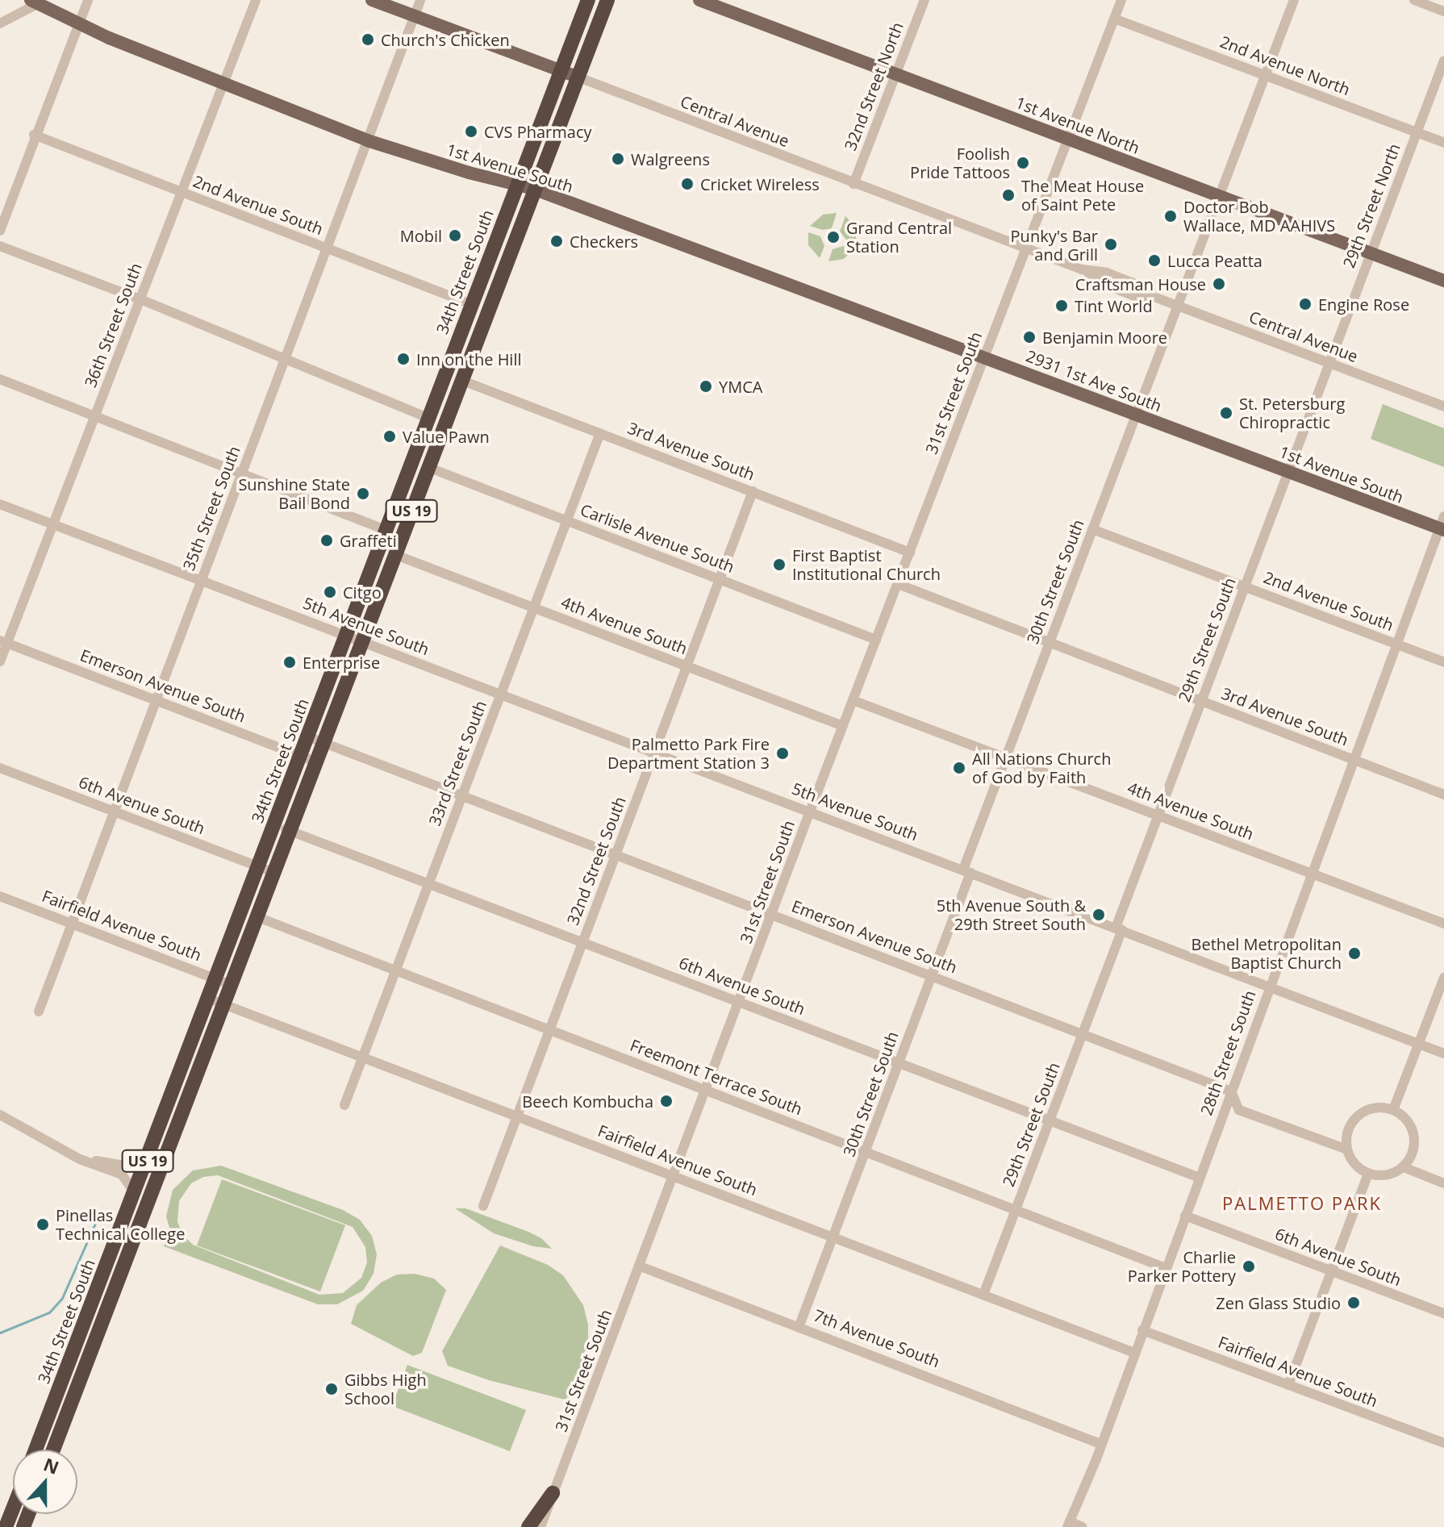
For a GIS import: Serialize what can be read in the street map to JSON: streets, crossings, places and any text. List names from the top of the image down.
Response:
{
  "streets": {
    "highway": ["34th Street South", "US 19"],
    "main road": [
      "Central Avenue",
      "1st Avenue North",
      "1st Avenue South",
      "2931 1st Ave South"
    ],
    "street": [
      "2nd Avenue North",
      "32nd Street North",
      "2nd Avenue South",
      "29th Street North",
      "36th Street South",
      "31st Street South",
      "3rd Avenue South",
      "35th Street South",
      "Carlisle Avenue South",
      "30th Street South",
      "4th Avenue South",
      "5th Avenue South",
      "29th Street South",
      "Emerson Avenue South",
      "33rd Street South",
      "6th Avenue South",
      "32nd Street South",
      "Fairfield Avenue South",
      "28th Street South",
      "Freemont Terrace South",
      "7th Avenue South"
    ]
  },
  "crossings": [
    ["2nd Avenue North", "29th Street North"],
    ["2nd Avenue North", "31st Street South"],
    ["2nd Avenue North", "30th Street South"],
    ["32nd Street North", "Central Avenue"],
    ["32nd Street North", "1st Avenue North"],
    ["Central Avenue", "29th Street North"],
    ["Central Avenue", "34th Street South"],
    ["Central Avenue", "31st Street South"],
    ["Central Avenue", "35th Street South"],
    ["Central Avenue", "US 19"],
    ["Central Avenue", "30th Street South"],
    ["Central Avenue", "29th Street South"],
    ["1st Avenue North", "29th Street North"],
    ["1st Avenue North", "31st Street South"],
    ["1st Avenue North", "30th Street South"],
    ["1st Avenue South", "34th Street South"],
    ["1st Avenue South", "36th Street South"],
    ["1st Avenue South", "2931 1st Ave South"],
    ["1st Avenue South", "31st Street South"],
    ["1st Avenue South", "35th Street South"],
    ["1st Avenue South", "29th Street South"],
    ["1st Avenue South", "28th Street South"],
    ["2nd Avenue South", "34th Street South"],
    ["2nd Avenue South", "36th Street South"],
    ["2nd Avenue South", "35th Street South"],
    ["2nd Avenue South", "30th Street South"],
    ["2nd Avenue South", "29th Street South"],
    ["2nd Avenue South", "28th Street South"],
    ["29th Street North", "29th Street South"],
    ["34th Street South", "3rd Avenue South"],
    ["34th Street South", "US 19"],
    ["34th Street South", "Carlisle Avenue South"],
    ["34th Street South", "4th Avenue South"],
    ["34th Street South", "5th Avenue South"],
    ["34th Street South", "Emerson Avenue South"],
    ["34th Street South", "6th Avenue South"],
    ["34th Street South", "Fairfield Avenue South"],
    ["34th Street South", "Freemont Terrace South"],
    ["36th Street South", "5th Avenue South"],
    ["36th Street South", "Emerson Avenue South"],
    ["2931 1st Ave South", "31st Street South"],
    ["2931 1st Ave South", "30th Street South"],
    ["31st Street South", "3rd Avenue South"],
    ["31st Street South", "Carlisle Avenue South"],
    ["31st Street South", "4th Avenue South"],
    ["31st Street South", "5th Avenue South"],
    ["31st Street South", "Emerson Avenue South"],
    ["31st Street South", "6th Avenue South"],
    ["31st Street South", "Fairfield Avenue South"],
    ["31st Street South", "Freemont Terrace South"],
    ["31st Street South", "7th Avenue South"],
    ["3rd Avenue South", "30th Street South"],
    ["3rd Avenue South", "29th Street South"],
    ["3rd Avenue South", "33rd Street South"],
    ["3rd Avenue South", "32nd Street South"],
    ["3rd Avenue South", "28th Street South"],
    ["35th Street South", "5th Avenue South"],
    ["35th Street South", "Emerson Avenue South"],
    ["35th Street South", "6th Avenue South"],
    ["35th Street South", "Fairfield Avenue South"],
    ["Carlisle Avenue South", "33rd Street South"],
    ["Carlisle Avenue South", "32nd Street South"],
    ["30th Street South", "4th Avenue South"],
    ["30th Street South", "5th Avenue South"],
    ["30th Street South", "Emerson Avenue South"],
    ["30th Street South", "6th Avenue South"],
    ["30th Street South", "Fairfield Avenue South"],
    ["30th Street South", "Freemont Terrace South"],
    ["30th Street South", "7th Avenue South"],
    ["4th Avenue South", "29th Street South"],
    ["4th Avenue South", "33rd Street South"],
    ["4th Avenue South", "32nd Street South"],
    ["4th Avenue South", "28th Street South"],
    ["5th Avenue South", "29th Street South"],
    ["5th Avenue South", "33rd Street South"],
    ["5th Avenue South", "32nd Street South"],
    ["5th Avenue South", "28th Street South"],
    ["29th Street South", "Emerson Avenue South"],
    ["29th Street South", "6th Avenue South"],
    ["29th Street South", "Fairfield Avenue South"],
    ["29th Street South", "Freemont Terrace South"],
    ["Emerson Avenue South", "33rd Street South"],
    ["Emerson Avenue South", "32nd Street South"],
    ["Emerson Avenue South", "28th Street South"],
    ["33rd Street South", "6th Avenue South"],
    ["33rd Street South", "Fairfield Avenue South"],
    ["33rd Street South", "Freemont Terrace South"],
    ["6th Avenue South", "32nd Street South"],
    ["6th Avenue South", "28th Street South"],
    ["32nd Street South", "Fairfield Avenue South"],
    ["32nd Street South", "Freemont Terrace South"],
    ["Fairfield Avenue South", "28th Street South"],
    ["28th Street South", "Freemont Terrace South"],
    ["28th Street South", "7th Avenue South"]
  ],
  "districts": ["PALMETTO PARK"],
  "places": [
    "Church's Chicken",
    "CVS Pharmacy",
    "Walgreens",
    "Foolish Pride Tattoos",
    "Cricket Wireless",
    "The Meat House of Saint Pete",
    "Doctor Bob Wallace, MD AAHIVS",
    "Mobil",
    "Grand Central Station",
    "Checkers",
    "Punky's Bar and Grill",
    "Lucca Peatta",
    "Craftsman House",
    "Engine Rose",
    "Tint World",
    "Benjamin Moore",
    "Inn on the Hill",
    "YMCA",
    "St. Petersburg Chiropractic",
    "Value Pawn",
    "Sunshine State Bail Bond",
    "Graffeti",
    "First Baptist Institutional Church",
    "Citgo",
    "Enterprise",
    "Palmetto Park Fire Department Station 3",
    "All Nations Church of God by Faith",
    "5th Avenue South & 29th Street South",
    "Bethel Metropolitan Baptist Church",
    "Beech Kombucha",
    "Pinellas Technical College",
    "Charlie Parker Pottery",
    "Zen Glass Studio",
    "Gibbs High School"
  ],
  "north": "top"
}
